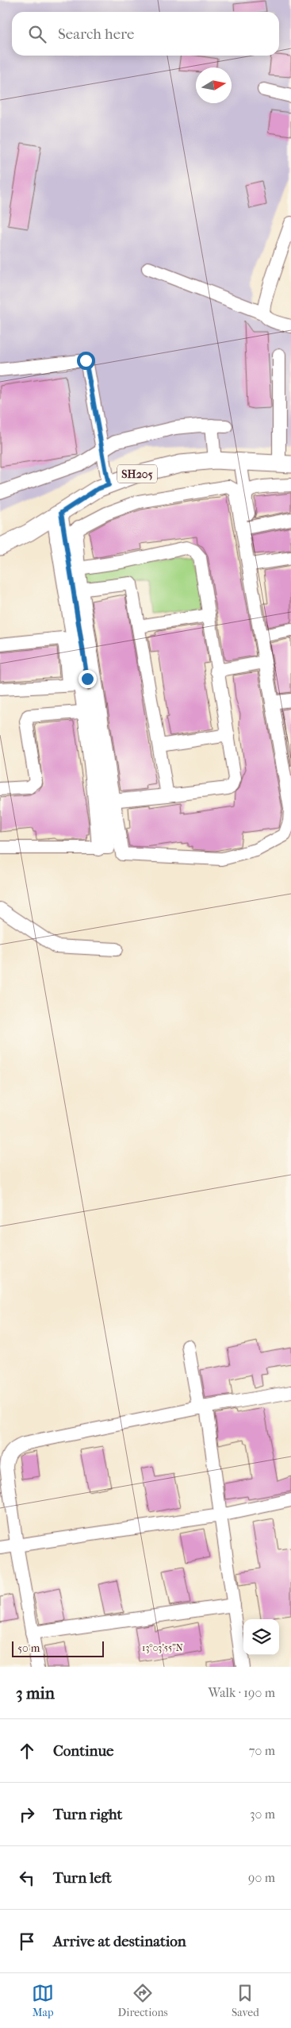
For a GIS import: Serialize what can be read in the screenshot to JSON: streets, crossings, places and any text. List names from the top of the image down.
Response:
{
  "streets": {
    "main road": ["SH205"]
  },
  "scale_bar": "50 m",
  "north": "right",
  "page": {
    "search": "Search here",
    "scale": "50 m",
    "heading": ["3 min", "Walk · 190 m"],
    "list": [
      ["Continue", "70 m"],
      ["Turn right", "30 m"],
      ["Turn left", "90 m"],
      "Arrive at destination"
    ],
    "nav": ["Map", "Directions", "Saved"]
  },
  "coordinates": ["13°03'55\"N"]
}
